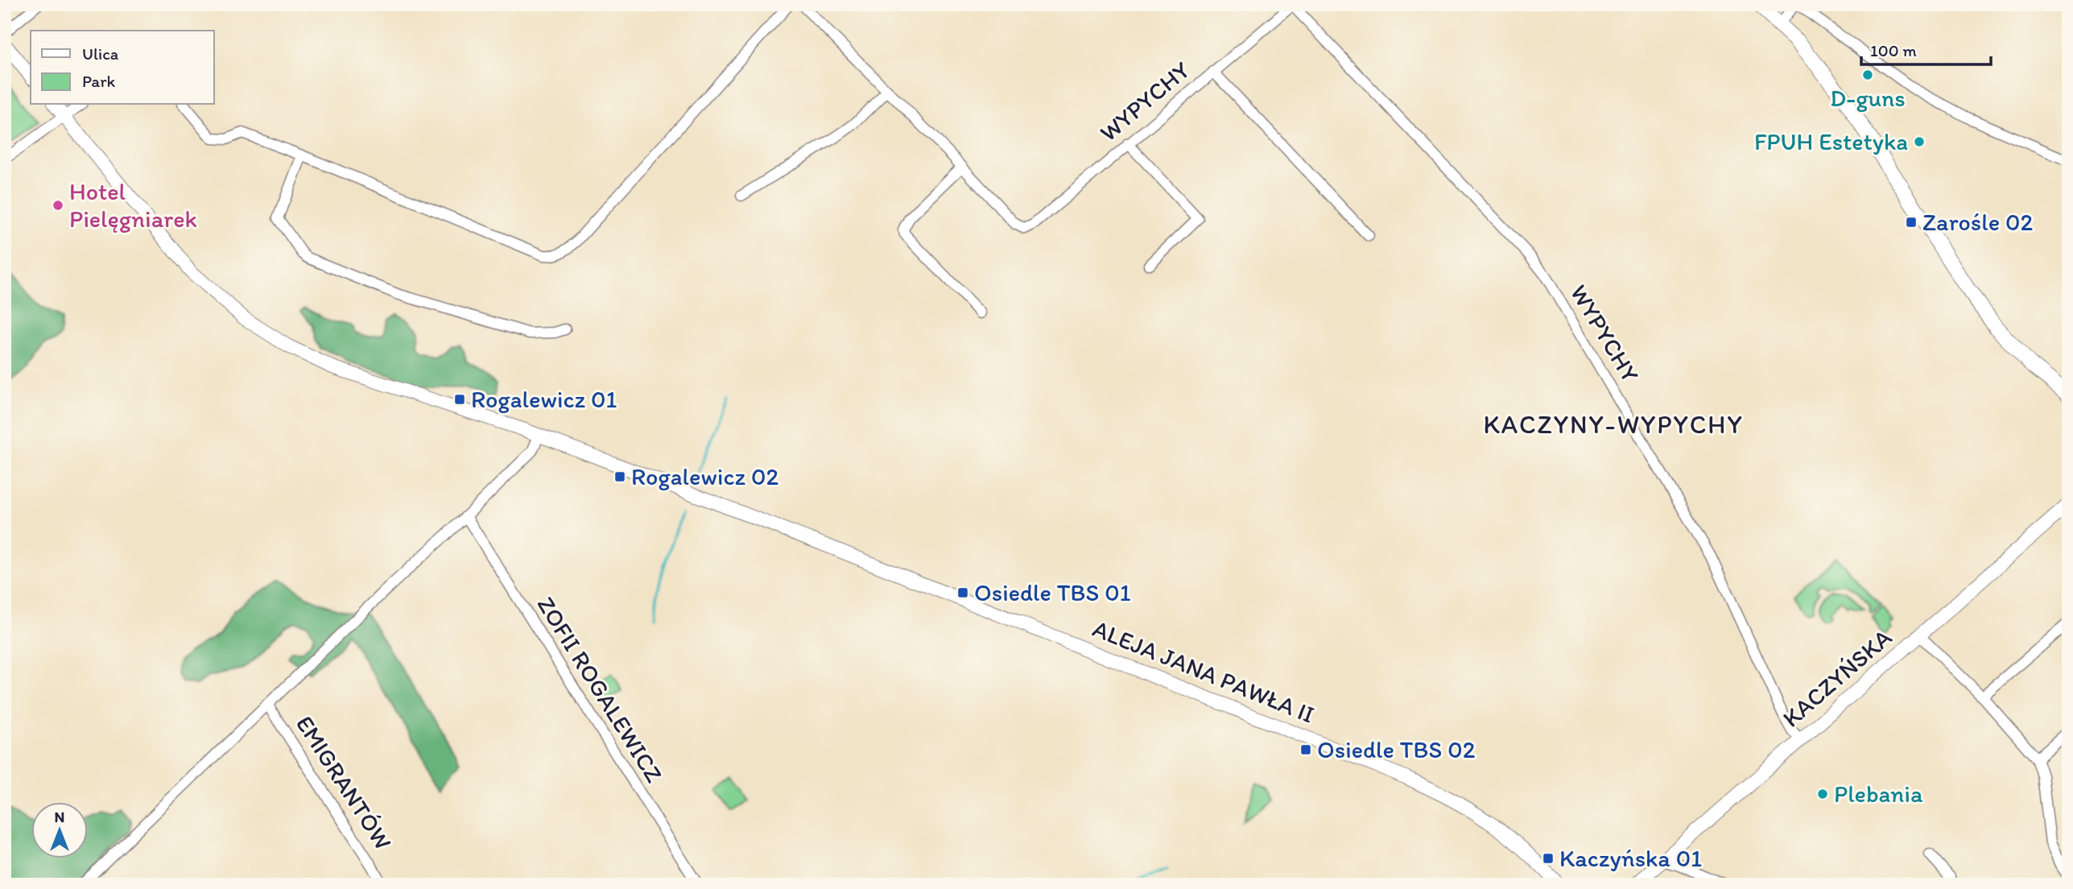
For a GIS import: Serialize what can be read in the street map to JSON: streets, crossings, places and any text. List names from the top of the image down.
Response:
{
  "streets": {
    "street": [
      "WYPYCHY",
      "ALEJA JANA PAWŁA II",
      "KACZYŃSKA",
      "ZOFII ROGALEWICZ",
      "EMIGRANTÓW"
    ]
  },
  "crossings": [
    ["WYPYCHY", "KACZYŃSKA"]
  ],
  "districts": ["KACZYNY-WYPYCHY"],
  "places": {
    "other": [
      "D-guns",
      "FPUH Estetyka",
      "Hotel Pielęgniarek",
      "Plebania"
    ],
    "transit": [
      "Zarośle 02",
      "Rogalewicz 01",
      "Rogalewicz 02",
      "Osiedle TBS 01",
      "Osiedle TBS 02",
      "Kaczyńska 01"
    ]
  },
  "legend": ["Ulica", "Park"],
  "scale_bar": "100 m",
  "north": "top"
}
